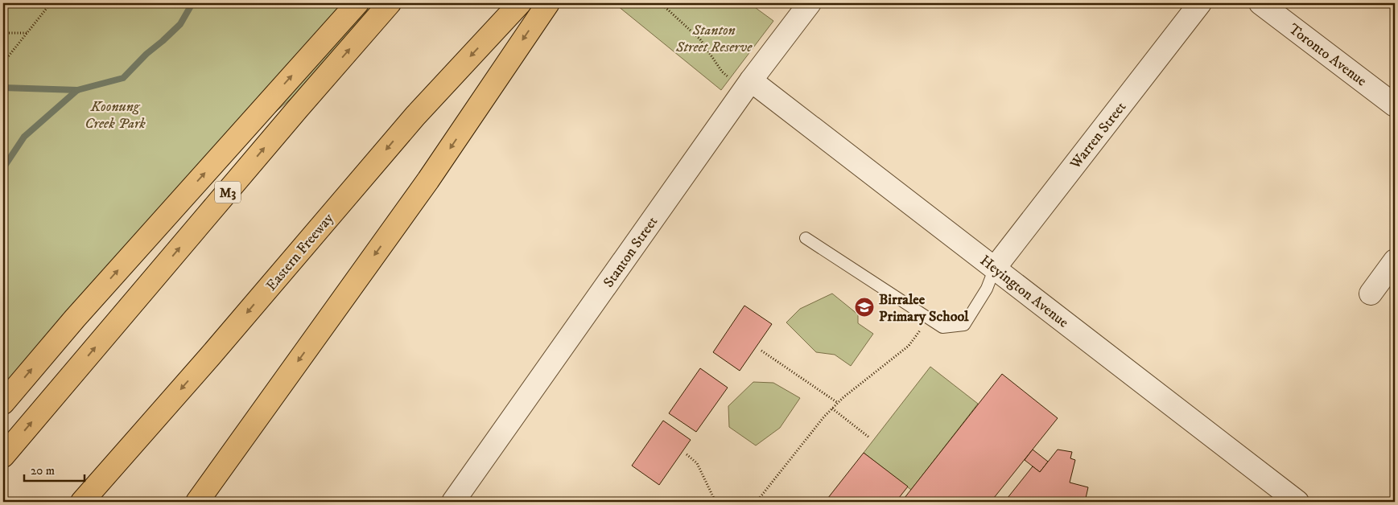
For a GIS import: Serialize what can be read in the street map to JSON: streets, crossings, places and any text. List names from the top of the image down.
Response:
{
  "streets": {
    "highway": ["M3", "Eastern Freeway"],
    "street": [
      "Toronto Avenue",
      "Warren Street",
      "Stanton Street",
      "Heyington Avenue"
    ]
  },
  "crossings": [
    ["Warren Street", "Heyington Avenue"],
    ["Stanton Street", "Heyington Avenue"]
  ],
  "parks": ["Stanton Street Reserve", "Koonung Creek Park"],
  "places": {
    "school or university": ["Birralee Primary School"]
  },
  "scale_bar": "20 m"
}
